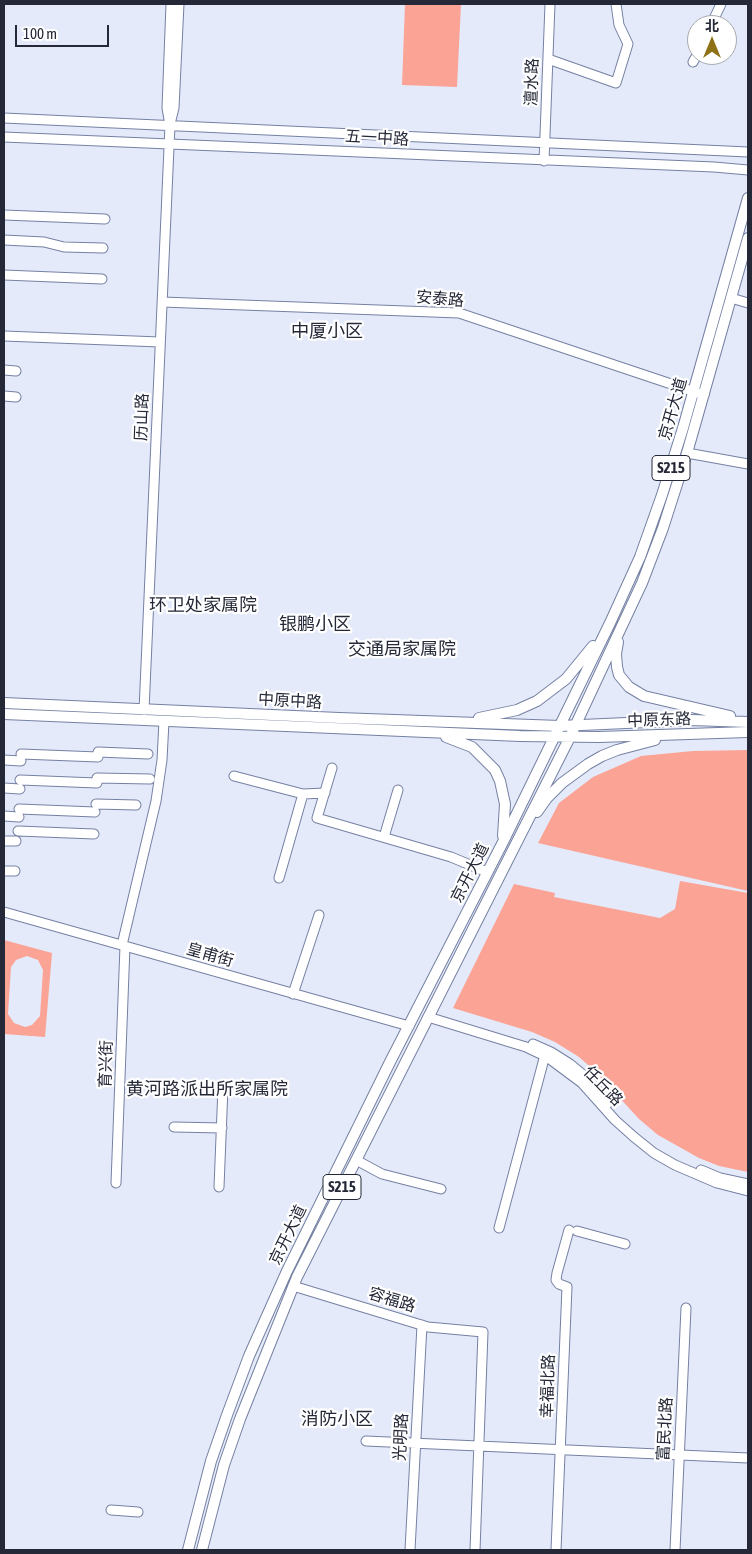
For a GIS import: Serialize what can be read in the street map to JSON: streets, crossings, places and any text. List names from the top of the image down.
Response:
{
  "streets": {
    "main road": [
      "京开大道",
      "S215",
      "中原中路",
      "中原东路"
    ],
    "street": [
      "澶水路",
      "五一中路",
      "安泰路",
      "历山路",
      "皇甫街",
      "育兴街",
      "任丘路",
      "容福路",
      "幸福北路",
      "富民北路",
      "光明路"
    ]
  },
  "crossings": [
    ["澶水路", "五一中路"],
    ["五一中路", "历山路"],
    ["安泰路", "京开大道"],
    ["安泰路", "历山路"],
    ["京开大道", "中原中路"],
    ["京开大道", "中原东路"],
    ["京开大道", "皇甫街"],
    ["京开大道", "任丘路"],
    ["京开大道", "容福路"],
    ["历山路", "中原中路"],
    ["中原中路", "中原东路"],
    ["中原中路", "育兴街"],
    ["皇甫街", "育兴街"],
    ["容福路", "光明路"]
  ],
  "districts": [
    "中厦小区",
    "环卫处家属院",
    "银鹏小区",
    "交通局家属院",
    "黄河路派出所家属院",
    "消防小区"
  ],
  "scale_bar": "100 m",
  "north": "top"
}
